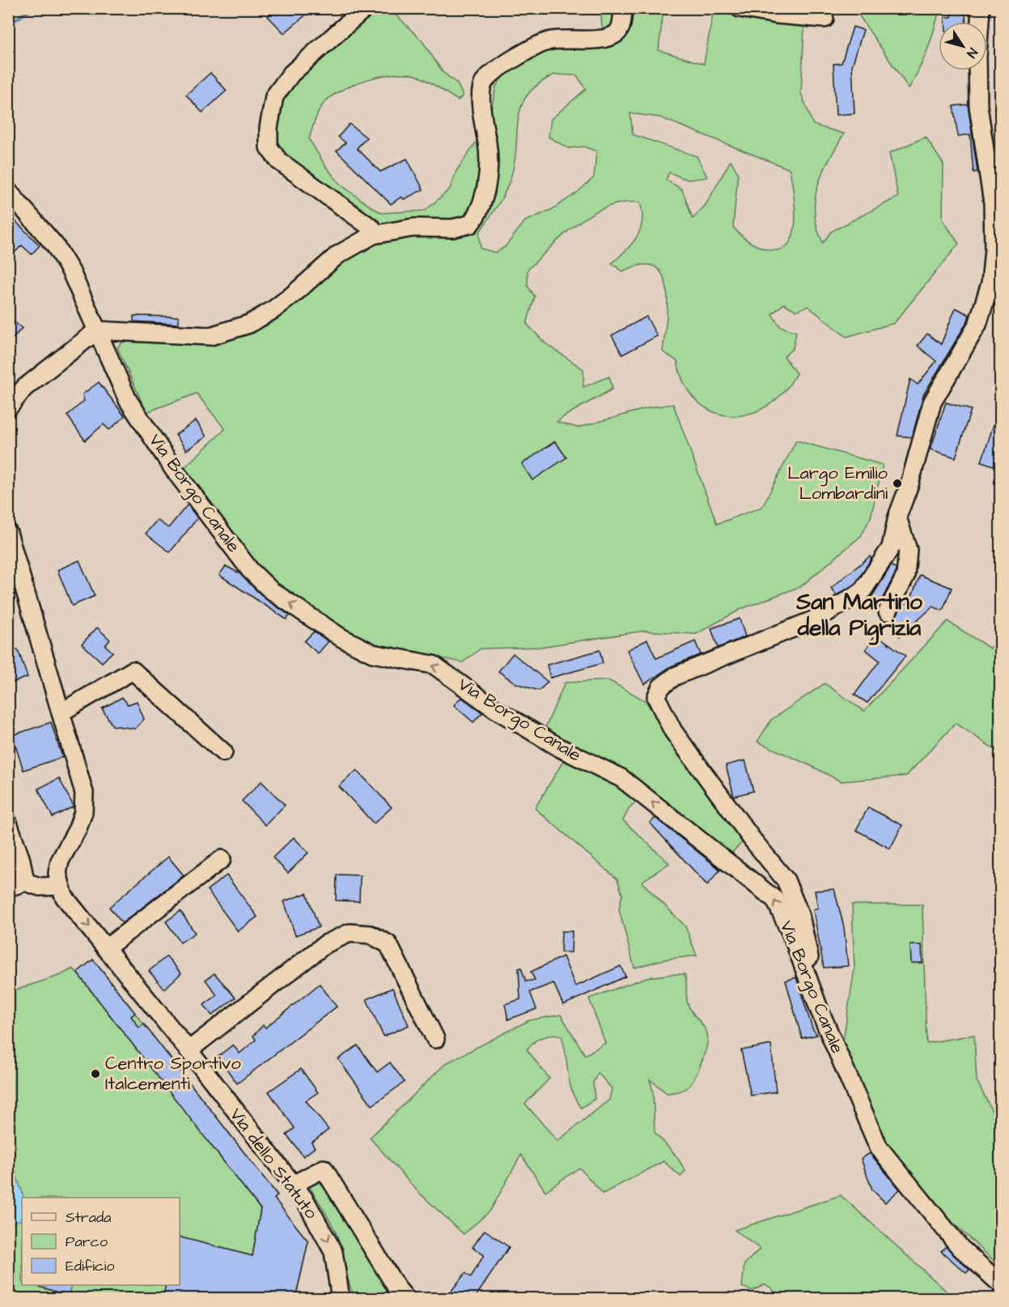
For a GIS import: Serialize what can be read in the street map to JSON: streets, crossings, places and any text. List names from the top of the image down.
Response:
{
  "streets": {
    "street": ["Via Borgo Canale", "Via dello Statuto"]
  },
  "one_way": ["Via Borgo Canale", "Via dello Statuto"],
  "districts": ["San Martino della Pigrizia"],
  "places": ["Largo Emilio Lombardini", "Centro Sportivo Italcementi"],
  "legend": ["Strada", "Parco", "Edificio"],
  "north": "bottom right"
}
